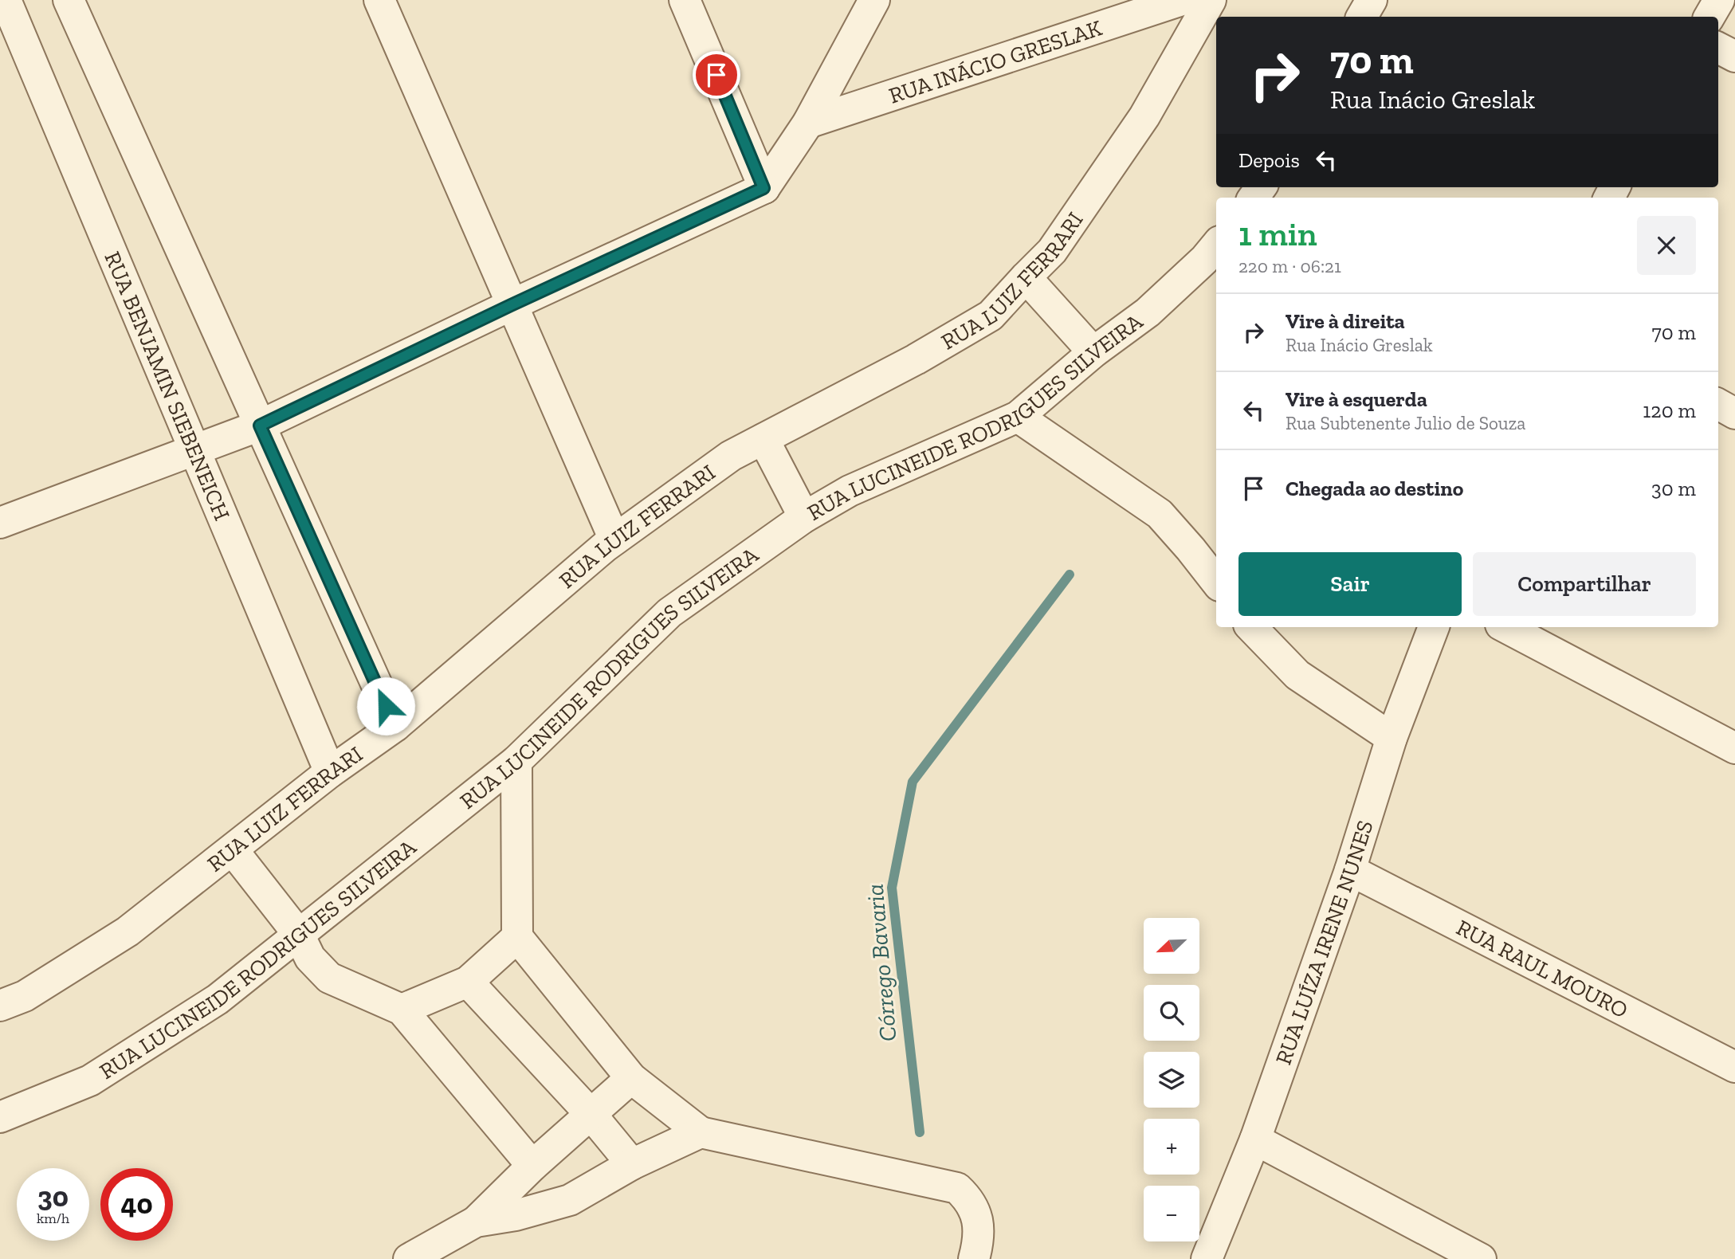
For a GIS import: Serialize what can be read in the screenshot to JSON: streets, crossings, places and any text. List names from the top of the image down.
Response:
{
  "streets": {
    "street": [
      "RUA INÁCIO GRESLAK",
      "RUA LUIZ FERRARI",
      "RUA BENJAMIN SIEBENEICH",
      "RUA LUCINEIDE RODRIGUES SILVEIRA",
      "RUA LUÍZA IRENE NUNES",
      "RUA RAUL MOURO"
    ]
  },
  "crossings": [
    ["RUA LUIZ FERRARI", "RUA BENJAMIN SIEBENEICH"],
    ["RUA LUÍZA IRENE NUNES", "RUA RAUL MOURO"]
  ],
  "water": ["Córrego Bavaria"],
  "north": "bottom left",
  "page": {
    "turn": ["70 m", "Rua Inácio Greslak"],
    "then": "Depois",
    "heading": ["1 min", "220 m · 06:21"],
    "list": [
      {
        "name": "Vire à direita",
        "note": "Rua Inácio Greslak",
        "value": "70 m"
      },
      {
        "name": "Vire à esquerda",
        "note": "Rua Subtenente Julio de Souza",
        "value": "120 m"
      },
      {
        "name": "Chegada ao destino",
        "value": "30 m"
      }
    ],
    "buttons": ["Sair", "Compartilhar"],
    "map_buttons": ["+", "−"],
    "speed": "30 km/h",
    "limit": "40"
  }
}
